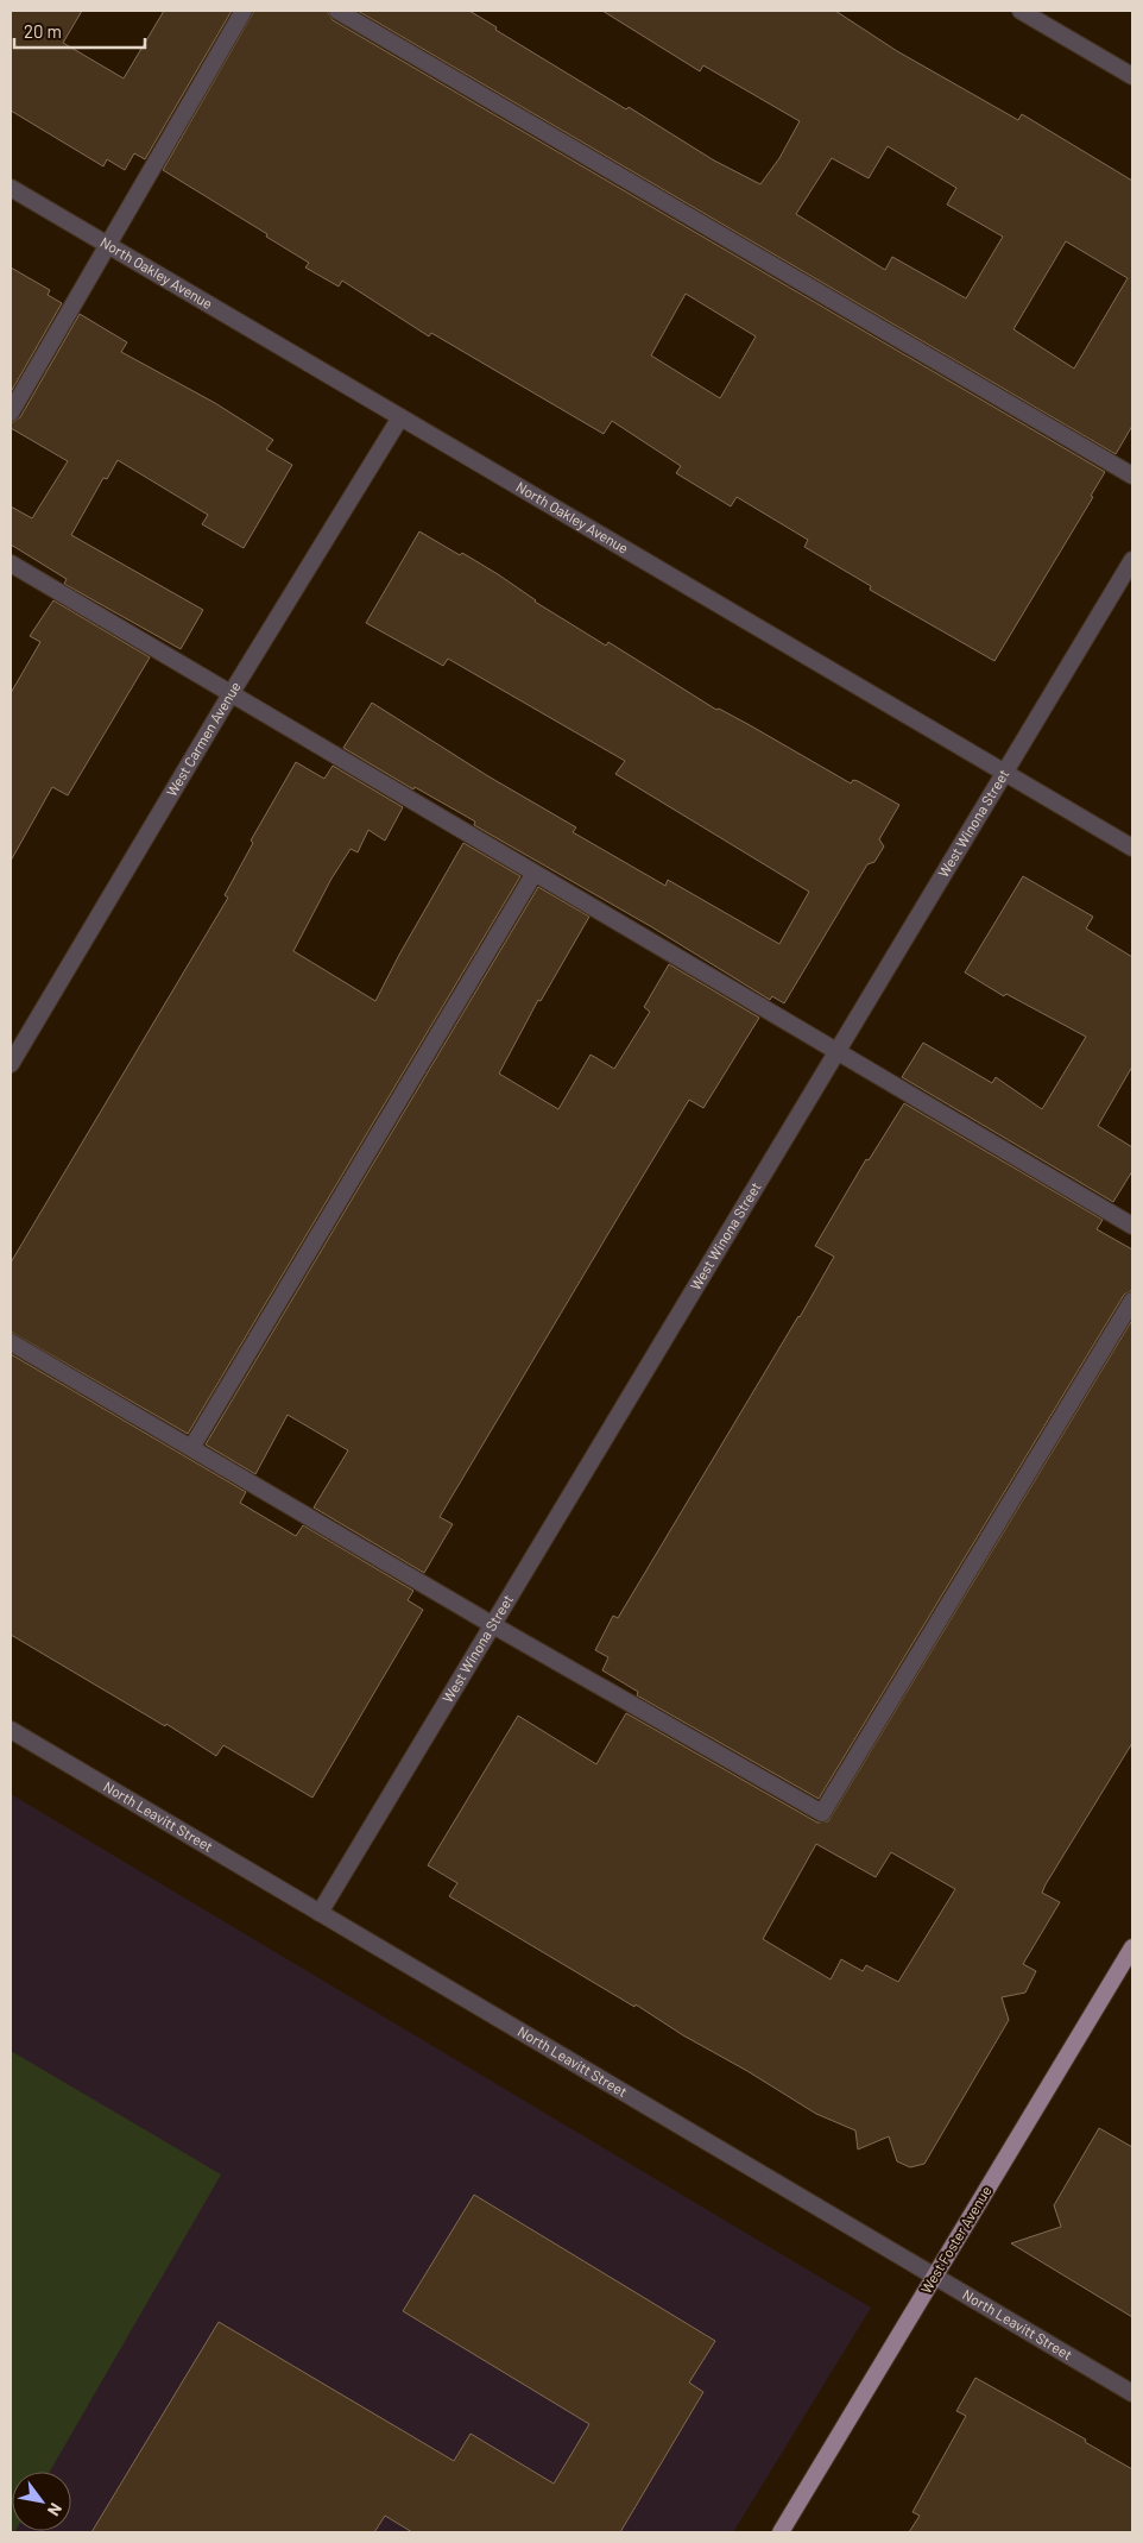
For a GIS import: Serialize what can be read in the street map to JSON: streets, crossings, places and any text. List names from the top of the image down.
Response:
{
  "streets": {
    "main road": ["West Foster Avenue"],
    "street": [
      "North Oakley Avenue",
      "West Carmen Avenue",
      "West Winona Street",
      "North Leavitt Street"
    ]
  },
  "crossings": [
    ["North Oakley Avenue", "West Carmen Avenue"],
    ["North Oakley Avenue", "West Winona Street"],
    ["West Winona Street", "North Leavitt Street"],
    ["North Leavitt Street", "West Foster Avenue"]
  ],
  "scale_bar": "20 m",
  "north": "bottom right"
}
